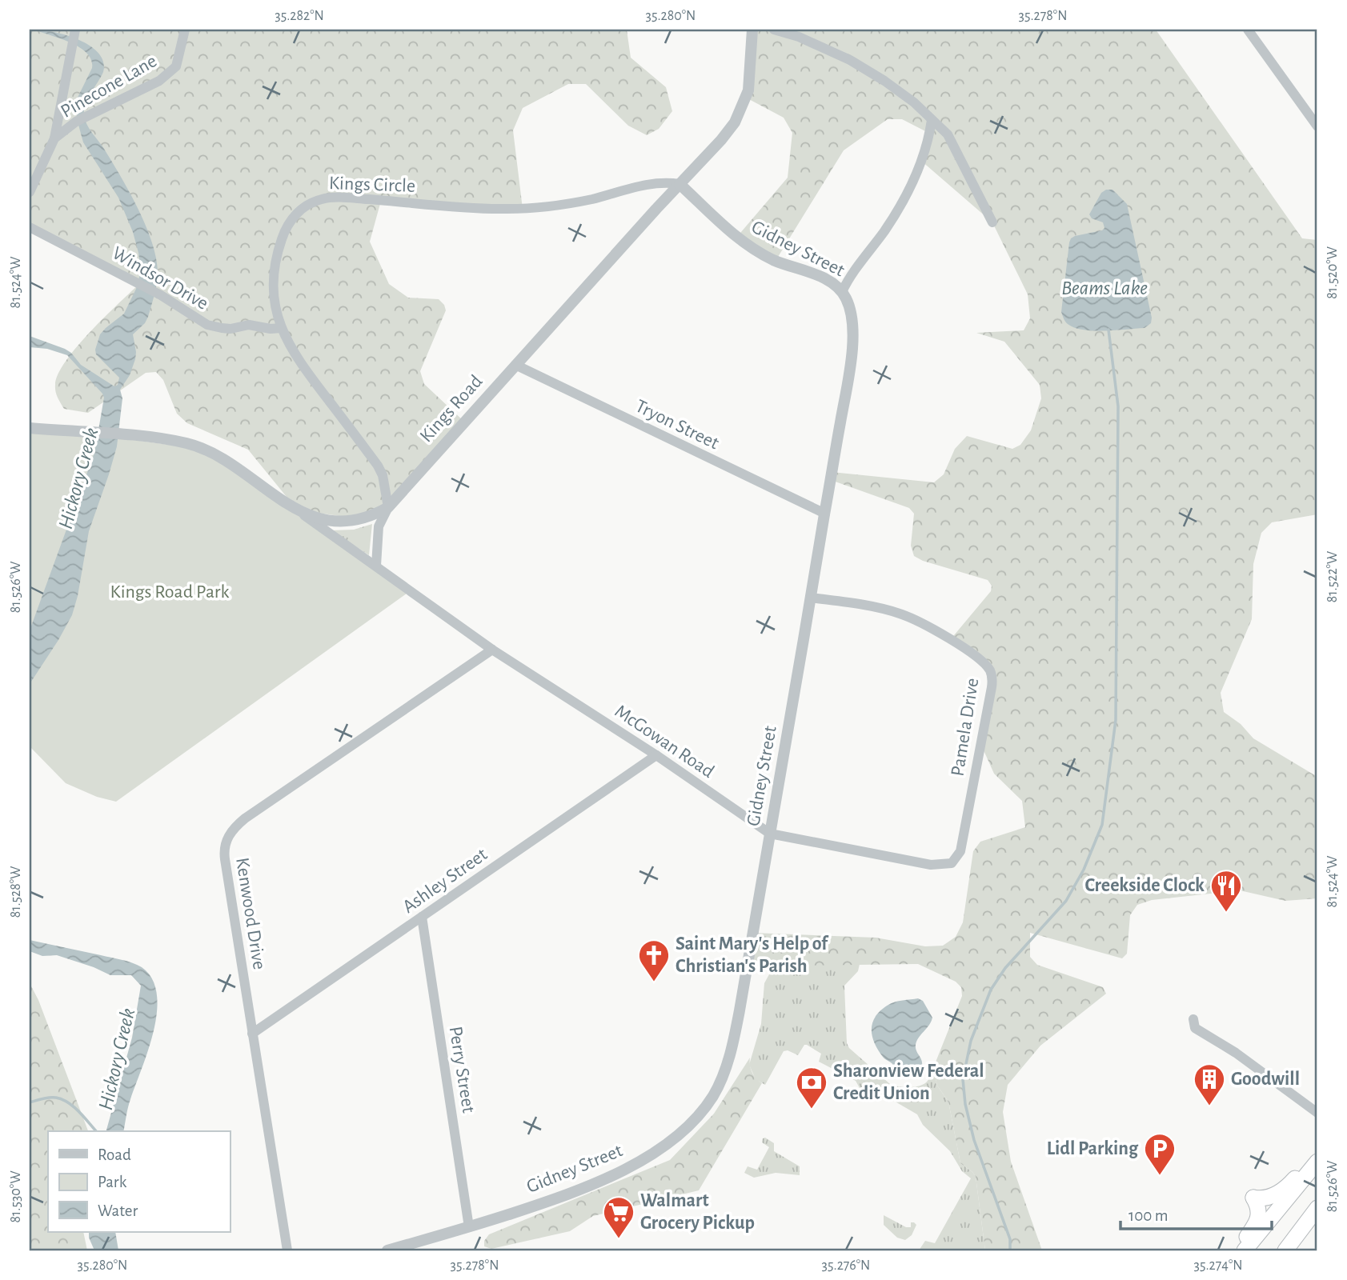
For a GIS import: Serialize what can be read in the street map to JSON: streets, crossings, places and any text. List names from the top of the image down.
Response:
{
  "streets": {
    "street": [
      "Pinecone Lane",
      "Kings Circle",
      "Gidney Street",
      "Windsor Drive",
      "Kings Road",
      "Tryon Street",
      "Pamela Drive",
      "McGowan Road",
      "Ashley Street",
      "Kenwood Drive",
      "Perry Street"
    ]
  },
  "crossings": [
    ["Kings Circle", "Gidney Street"],
    ["Kings Circle", "Windsor Drive"],
    ["Kings Circle", "Kings Road"],
    ["Gidney Street", "Kings Road"],
    ["Gidney Street", "Tryon Street"],
    ["Gidney Street", "Pamela Drive"],
    ["Gidney Street", "McGowan Road"],
    ["Gidney Street", "Perry Street"],
    ["Kings Road", "Tryon Street"],
    ["Kings Road", "McGowan Road"],
    ["Pamela Drive", "McGowan Road"],
    ["McGowan Road", "Ashley Street"],
    ["McGowan Road", "Kenwood Drive"],
    ["Ashley Street", "Kenwood Drive"],
    ["Ashley Street", "Perry Street"]
  ],
  "water": ["Beams Lake", "Hickory Creek"],
  "parks": ["Kings Road Park"],
  "places": {
    "restaurant": ["Creekside Clock"],
    "church": ["Saint Mary's Help of Christian's Parish"],
    "building": ["Goodwill"],
    "bank": ["Sharonview Federal Credit Union"],
    "parking": ["Lidl Parking"],
    "supermarket": ["Walmart Grocery Pickup"]
  },
  "legend": ["Road", "Park", "Water"],
  "scale_bar": "100 m",
  "coordinates": [
    "35.282°N",
    "35.280°N",
    "35.278°N",
    "81.520°W",
    "81.524°W",
    "81.522°W",
    "81.526°W",
    "81.528°W",
    "81.530°W",
    "35.276°N",
    "35.274°N"
  ]
}
